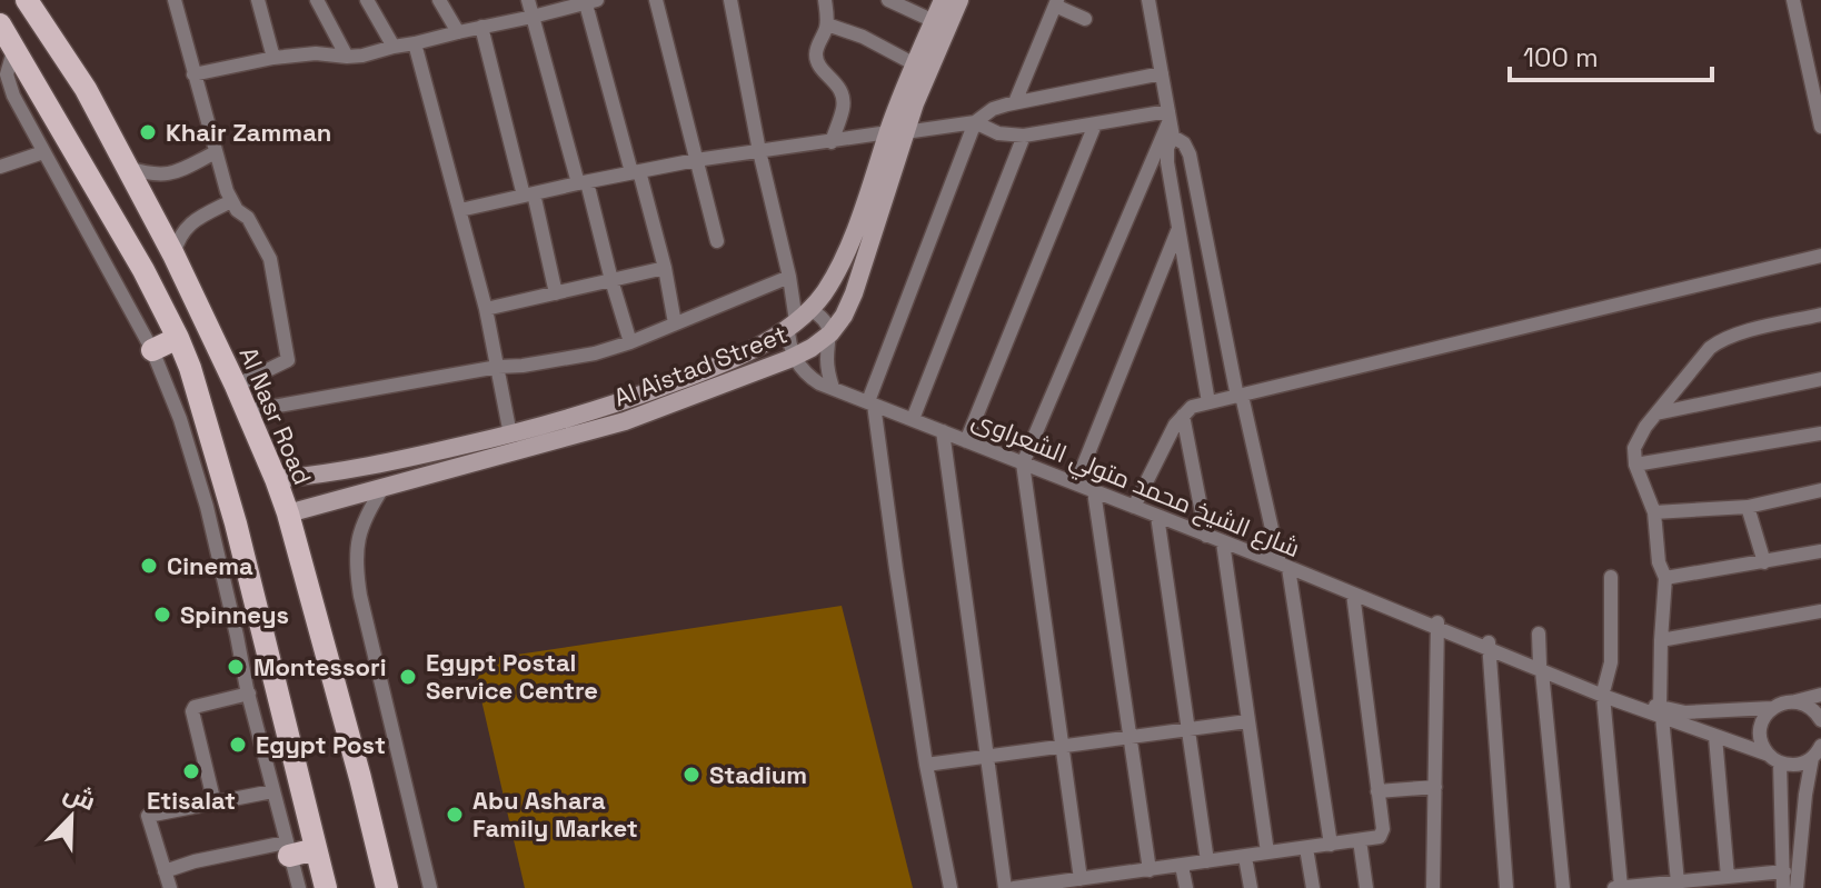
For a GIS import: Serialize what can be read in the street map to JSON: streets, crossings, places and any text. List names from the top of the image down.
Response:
{
  "streets": {
    "main road": ["Al Aistad Street", "Al Nasr Road"],
    "street": ["شارع الشيخ محمد متولي الشعراوى"]
  },
  "crossings": [
    ["Al Aistad Street", "Al Nasr Road"],
    ["Al Aistad Street", "شارع الشيخ محمد متولي الشعراوى"]
  ],
  "places": [
    "Khair Zamman",
    "Cinema",
    "Spinneys",
    "Montessori",
    "Egypt Postal Service Centre",
    "Egypt Post",
    "Etisalat",
    "Stadium",
    "Abu Ashara Family Market"
  ],
  "scale_bar": "100 m",
  "north": "top right"
}
